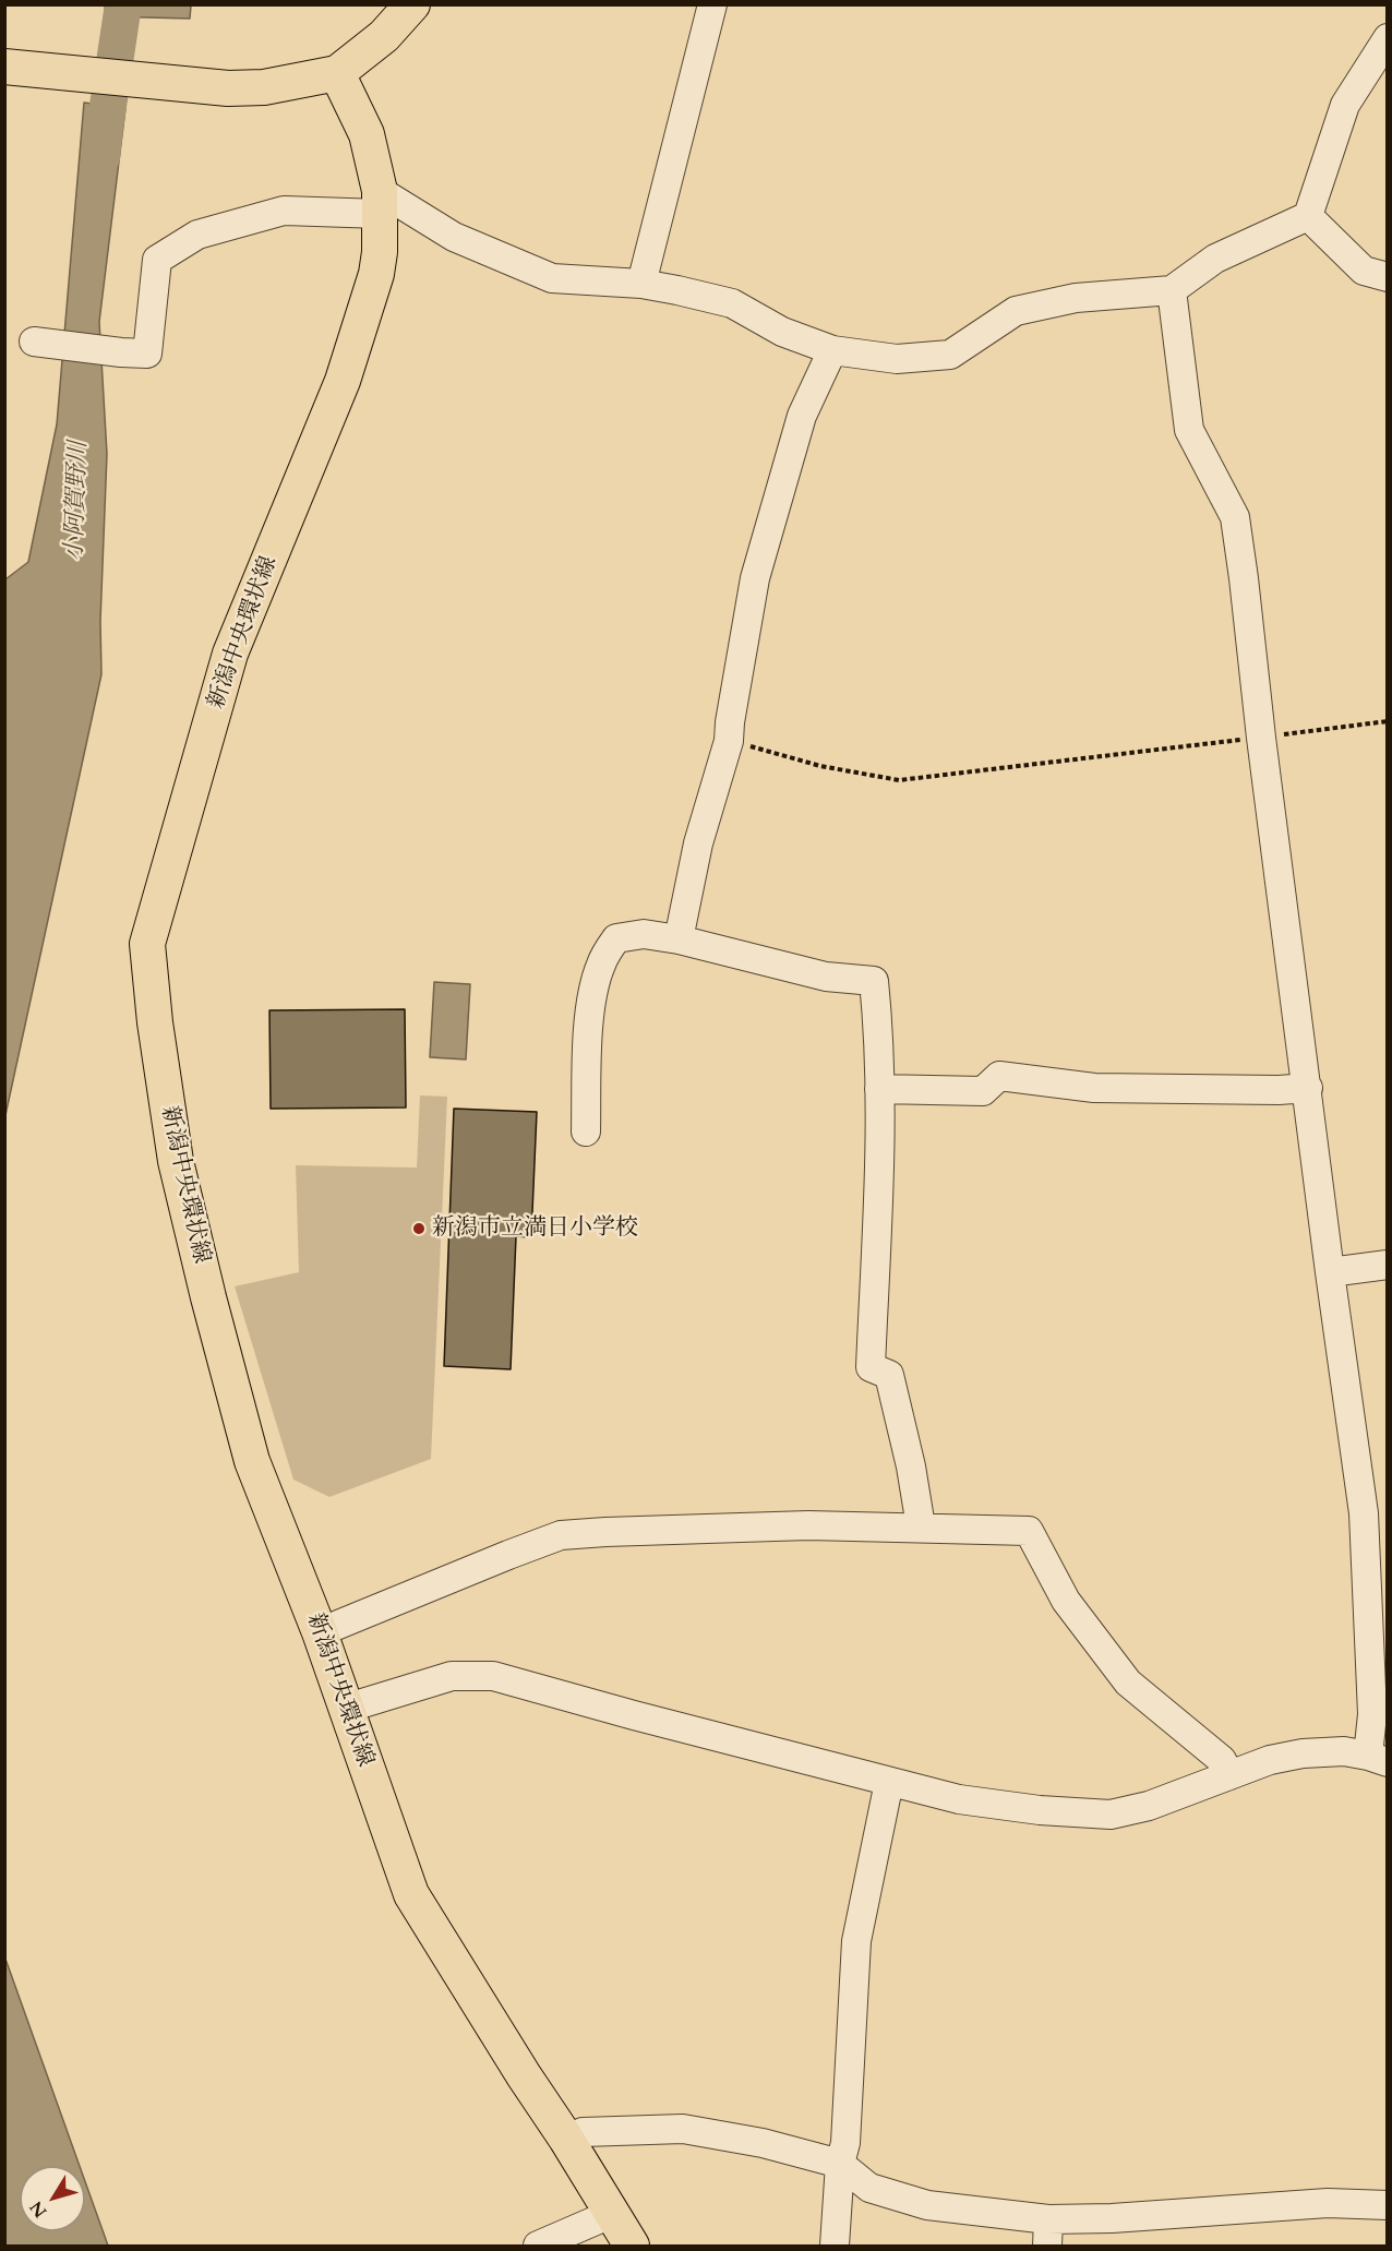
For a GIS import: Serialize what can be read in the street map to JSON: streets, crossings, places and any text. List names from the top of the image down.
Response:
{
  "streets": {
    "main road": ["新潟中央環状線"]
  },
  "water": ["小阿賀野川"],
  "places": ["新潟市立満日小学校"],
  "north": "bottom left"
}
